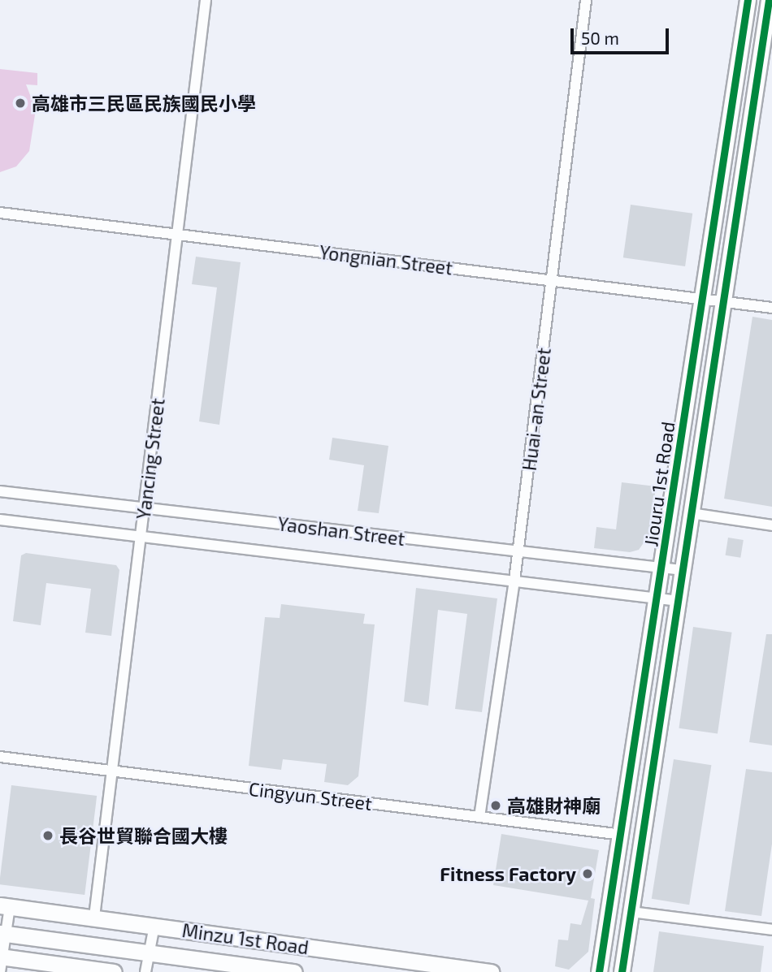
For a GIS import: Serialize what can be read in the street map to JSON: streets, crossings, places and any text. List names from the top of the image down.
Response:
{
  "streets": {
    "main road": ["Jiouru 1st Road", "Minzu 1st Road"],
    "street": [
      "Yongnian Street",
      "Huai-an Street",
      "Yancing Street",
      "Yaoshan Street",
      "Cingyun Street"
    ]
  },
  "crossings": [
    ["Yongnian Street", "Huai-an Street"],
    ["Yongnian Street", "Yancing Street"],
    ["Yongnian Street", "Jiouru 1st Road"],
    ["Huai-an Street", "Yaoshan Street"],
    ["Huai-an Street", "Cingyun Street"],
    ["Yancing Street", "Yaoshan Street"],
    ["Yancing Street", "Cingyun Street"],
    ["Yancing Street", "Minzu 1st Road"],
    ["Jiouru 1st Road", "Yaoshan Street"],
    ["Jiouru 1st Road", "Cingyun Street"]
  ],
  "places": [
    "高雄市三民區民族國民小學",
    "高雄財神廟",
    "長谷世貿聯合國大樓",
    "Fitness Factory"
  ],
  "scale_bar": "50 m"
}
